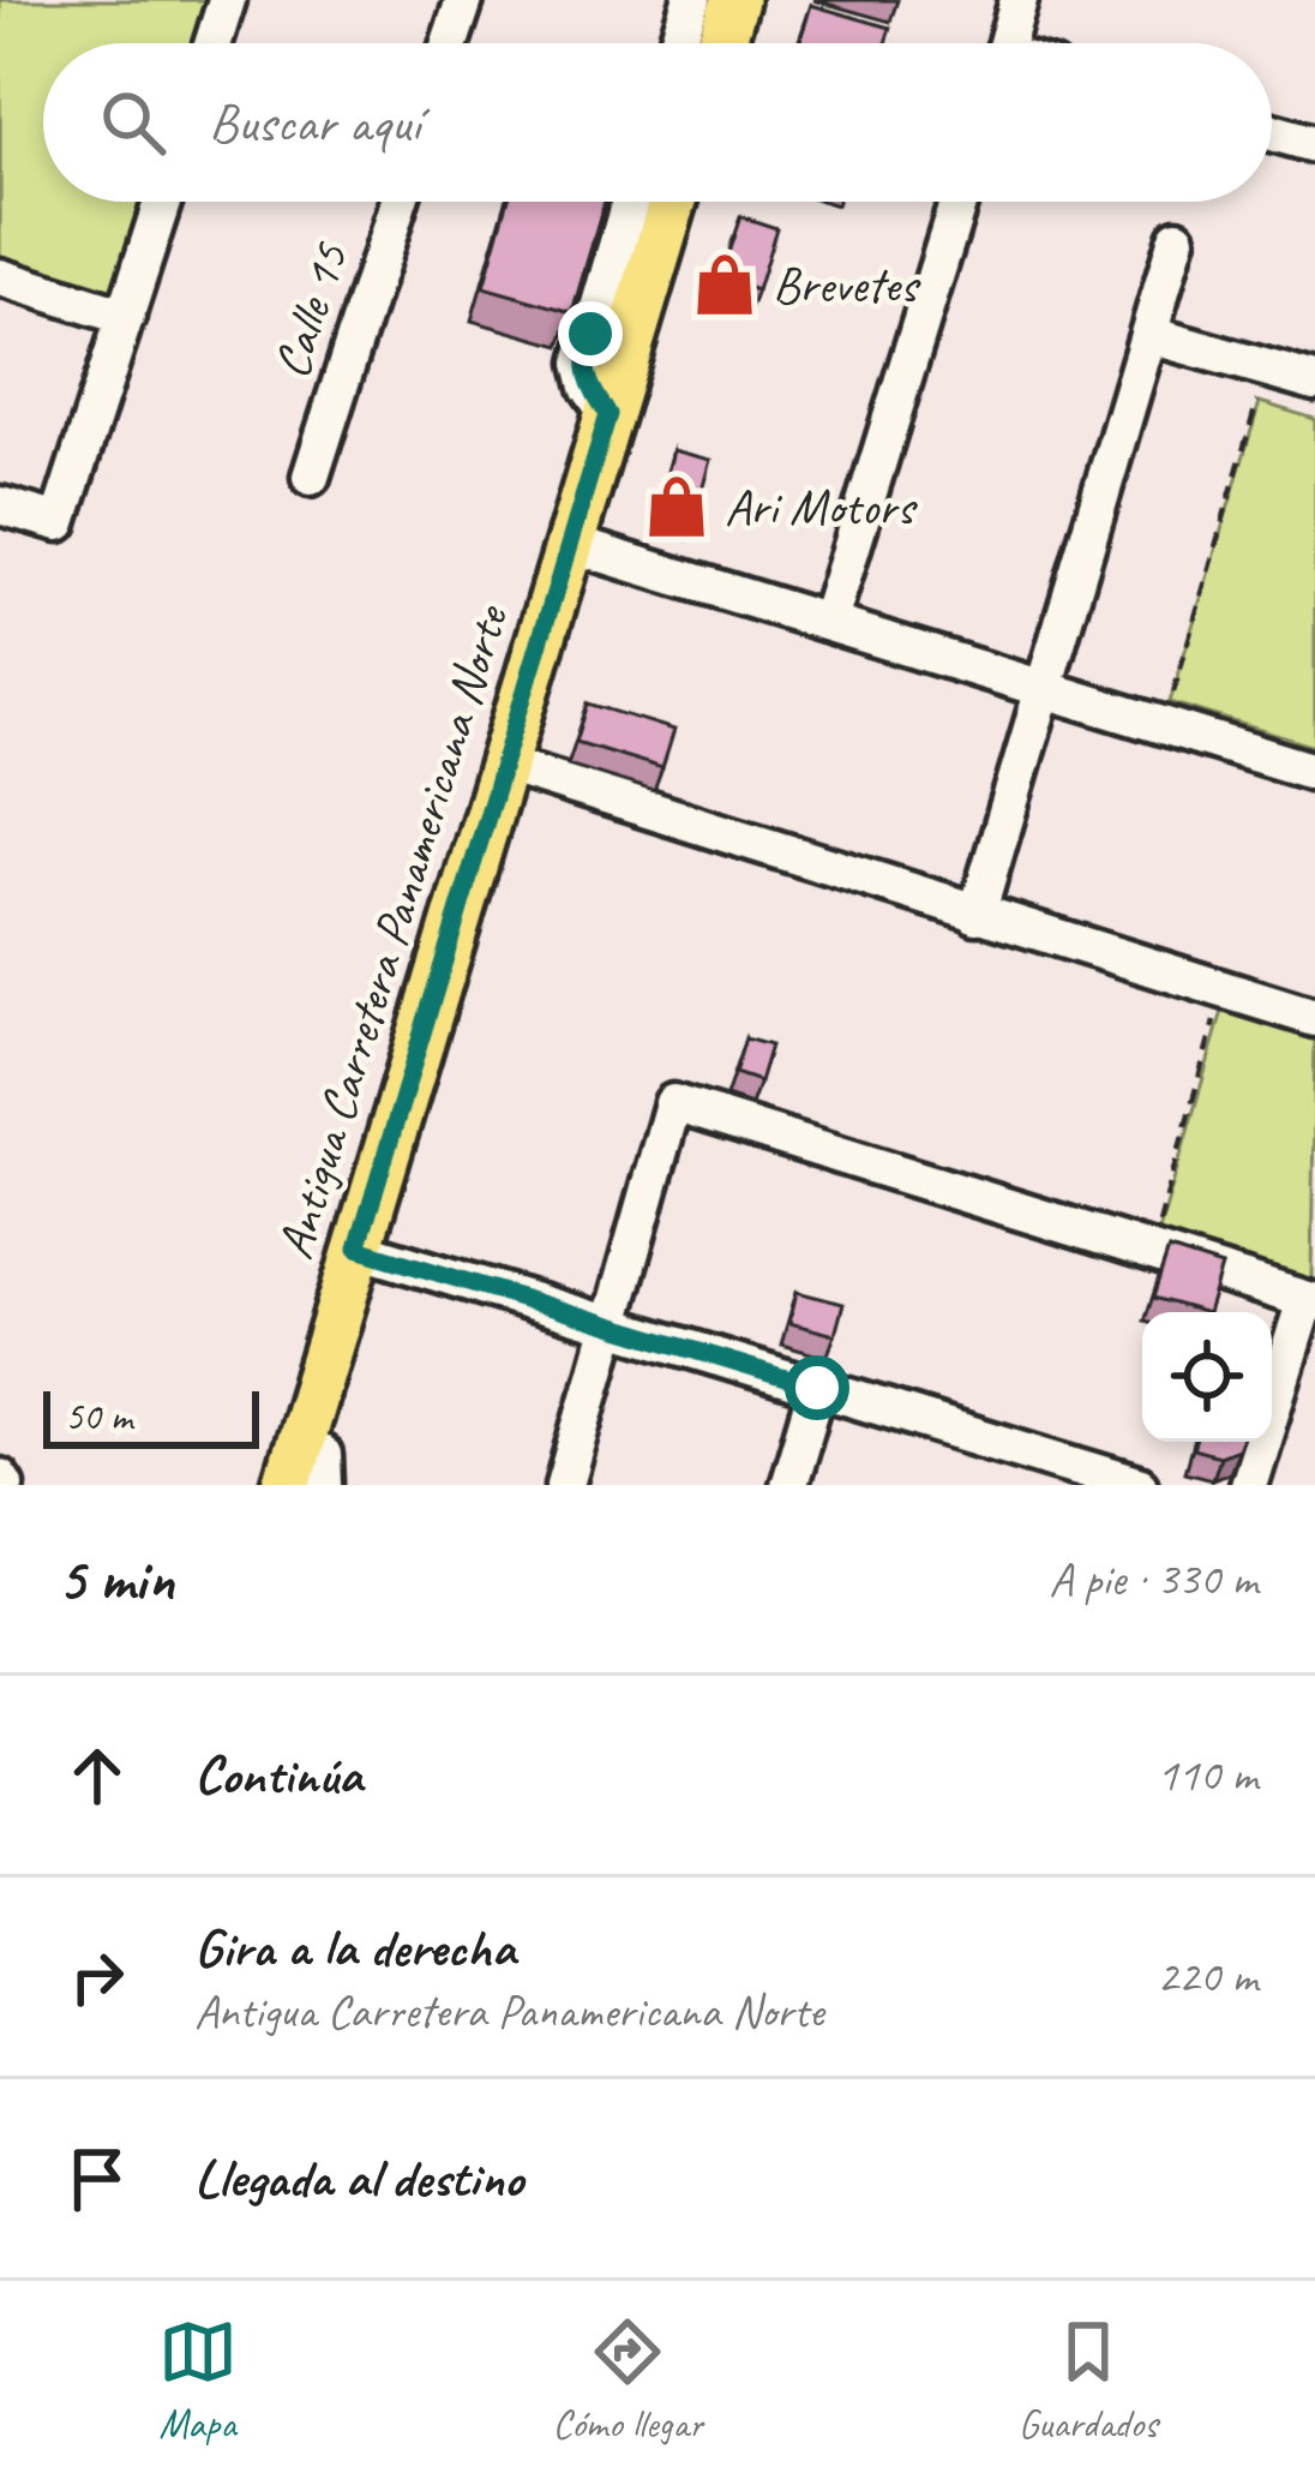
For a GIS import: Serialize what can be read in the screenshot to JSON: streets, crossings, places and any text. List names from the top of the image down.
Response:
{
  "streets": {
    "main road": ["Antigua Carretera Panamericana Norte"],
    "street": ["Calle 15"]
  },
  "places": {
    "shop": ["Brevetes", "Ari Motors"]
  },
  "scale_bar": "50 m",
  "page": {
    "search": "Buscar aquí",
    "scale": "50 m",
    "heading": ["5 min", "A pie · 330 m"],
    "list": [
      ["Continúa", "110 m"],
      ["Gira a la derecha", "Antigua Carretera Panamericana Norte", "220 m"],
      "Llegada al destino"
    ],
    "nav": ["Mapa", "Cómo llegar", "Guardados"]
  }
}
